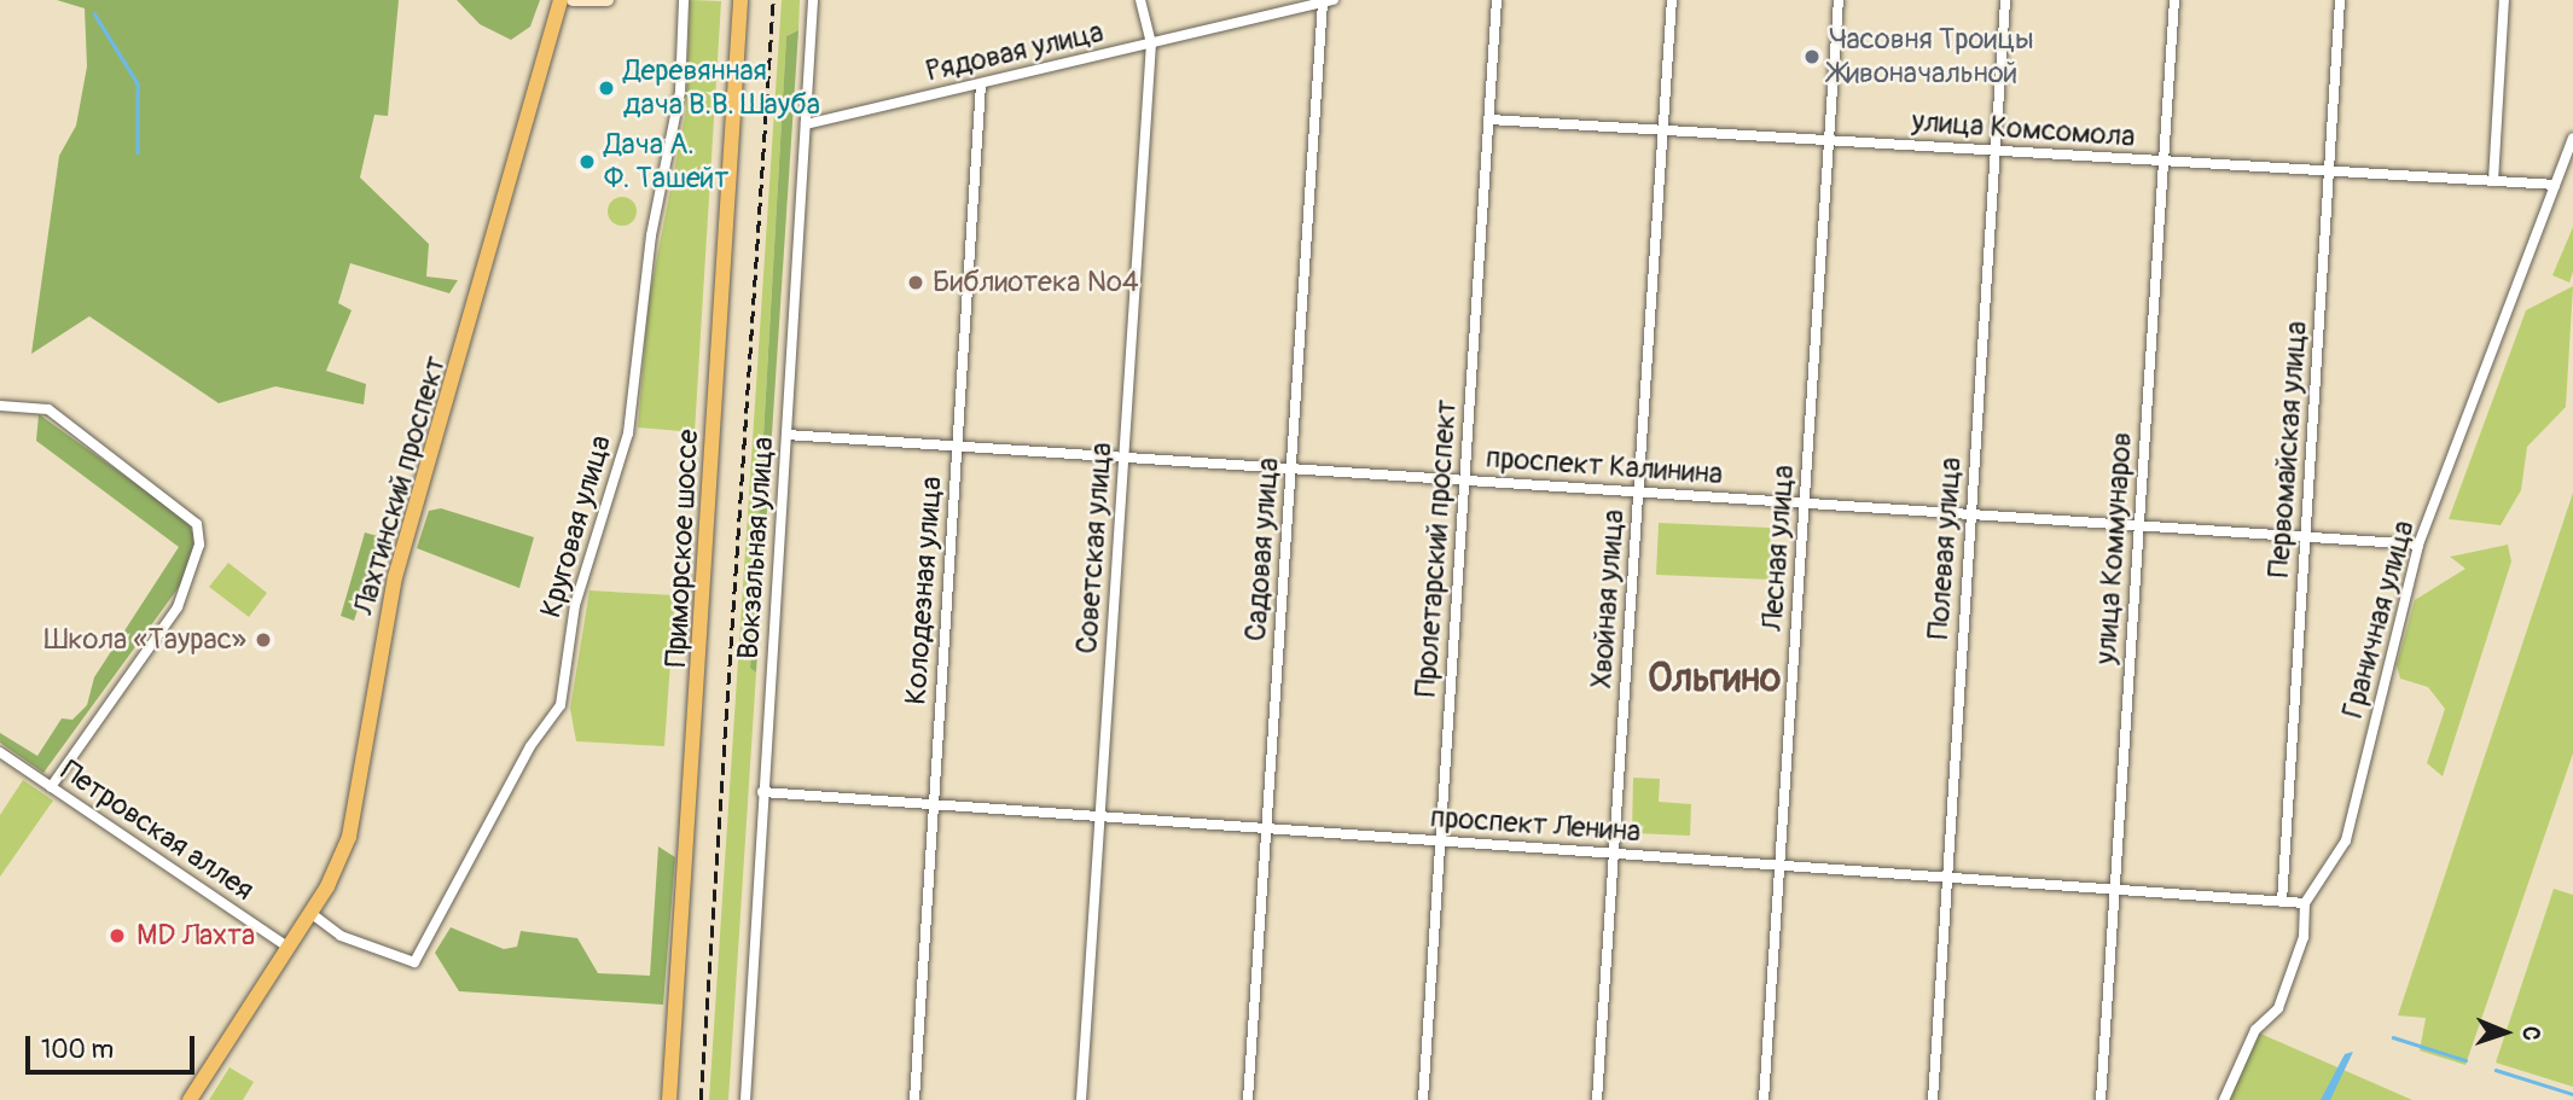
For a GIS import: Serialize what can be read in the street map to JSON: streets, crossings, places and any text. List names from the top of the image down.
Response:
{
  "streets": {
    "main road": ["Лахтинский проспект", "Приморское шоссе"],
    "street": [
      "Рядовая улица",
      "улица Комсомола",
      "Первомайская улица",
      "проспект Калинина",
      "Круговая улица",
      "Вокзальная улица",
      "Советская улица",
      "Пролетарский проспект",
      "Лесная улица",
      "Полевая улица",
      "улица Коммунаров",
      "Садовая улица",
      "Колодезная улица",
      "Хвойная улица",
      "Граничная улица",
      "проспект Ленина",
      "Петровская аллея"
    ]
  },
  "crossings": [
    ["Рядовая улица", "Вокзальная улица"],
    ["Рядовая улица", "Советская улица"],
    ["Рядовая улица", "Садовая улица"],
    ["Рядовая улица", "Колодезная улица"],
    ["улица Комсомола", "Первомайская улица"],
    ["улица Комсомола", "Пролетарский проспект"],
    ["улица Комсомола", "Лесная улица"],
    ["улица Комсомола", "Полевая улица"],
    ["улица Комсомола", "улица Коммунаров"],
    ["улица Комсомола", "Хвойная улица"],
    ["улица Комсомола", "Граничная улица"],
    ["Первомайская улица", "проспект Калинина"],
    ["Первомайская улица", "проспект Ленина"],
    ["проспект Калинина", "Вокзальная улица"],
    ["проспект Калинина", "Советская улица"],
    ["проспект Калинина", "Пролетарский проспект"],
    ["проспект Калинина", "Лесная улица"],
    ["проспект Калинина", "Полевая улица"],
    ["проспект Калинина", "улица Коммунаров"],
    ["проспект Калинина", "Садовая улица"],
    ["проспект Калинина", "Колодезная улица"],
    ["проспект Калинина", "Хвойная улица"],
    ["проспект Калинина", "Граничная улица"],
    ["Лахтинский проспект", "Круговая улица"],
    ["Лахтинский проспект", "Петровская аллея"],
    ["Вокзальная улица", "проспект Ленина"],
    ["Советская улица", "проспект Ленина"],
    ["Пролетарский проспект", "проспект Ленина"],
    ["Лесная улица", "проспект Ленина"],
    ["Полевая улица", "проспект Ленина"],
    ["улица Коммунаров", "проспект Ленина"],
    ["Садовая улица", "проспект Ленина"],
    ["Колодезная улица", "проспект Ленина"],
    ["Хвойная улица", "проспект Ленина"],
    ["Граничная улица", "проспект Ленина"]
  ],
  "districts": ["Ольгино"],
  "places": [
    "Часовня Троицы Живоначальной",
    "Деревянная дача В.В. Шауба",
    "Дача А. Ф. Ташейт",
    "Библиотека №4",
    "Школа «Таурас»",
    "MD Лахта"
  ],
  "scale_bar": "100 m",
  "north": "right"
}
